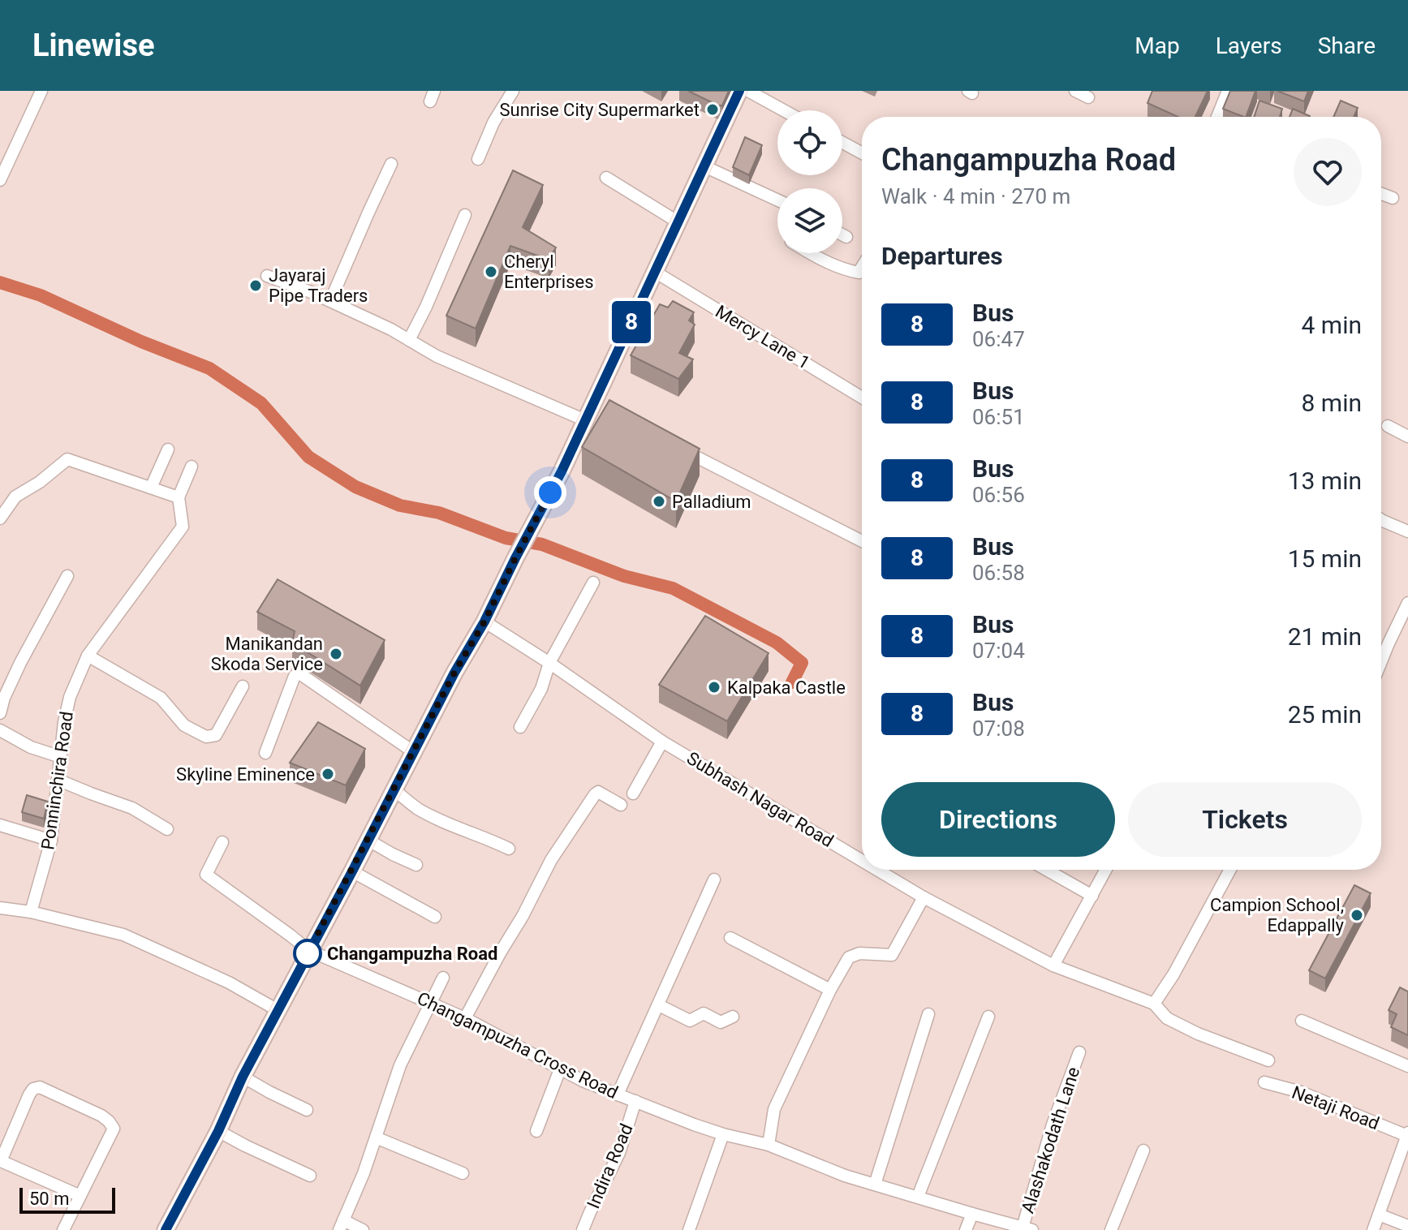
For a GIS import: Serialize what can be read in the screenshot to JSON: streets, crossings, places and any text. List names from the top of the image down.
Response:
{
  "streets": {
    "street": [
      "Mercy Lane 1",
      "Ponninchira Road",
      "Subhash Nagar Road",
      "Changampuzha Cross Road",
      "Netaji Road",
      "Alashakodath Lane",
      "Indira Road"
    ]
  },
  "crossings": [
    ["Changampuzha Cross Road", "Alashakodath Lane"],
    ["Changampuzha Cross Road", "Indira Road"]
  ],
  "places": [
    "Sunrise City Supermarket",
    "Cheryl Enterprises",
    "Jayaraj Pipe Traders",
    "Palladium",
    "Manikandan Skoda Service",
    "Kalpaka Castle",
    "Skyline Eminence",
    "Campion School, Edappally",
    "Changampuzha Road"
  ],
  "lines": ["bus line 8"],
  "scale_bar": "50 m",
  "page": {
    "header": "Linewise",
    "nav": ["Map", "Layers", "Share"],
    "on_map": "8",
    "heading": [
      ["Changampuzha Road", "Walk · 4 min · 270 m"],
      "Departures"
    ],
    "list": [
      {
        "mark": "8",
        "name": "Bus",
        "note": "06:47",
        "value": "4 min"
      },
      {
        "mark": "8",
        "name": "Bus",
        "note": "06:51",
        "value": "8 min"
      },
      {
        "mark": "8",
        "name": "Bus",
        "note": "06:56",
        "value": "13 min"
      },
      {
        "mark": "8",
        "name": "Bus",
        "note": "06:58",
        "value": "15 min"
      },
      {
        "mark": "8",
        "name": "Bus",
        "note": "07:04",
        "value": "21 min"
      },
      {
        "mark": "8",
        "name": "Bus",
        "note": "07:08",
        "value": "25 min"
      }
    ],
    "buttons": ["Directions", "Tickets"],
    "scale": "50 m"
  }
}
